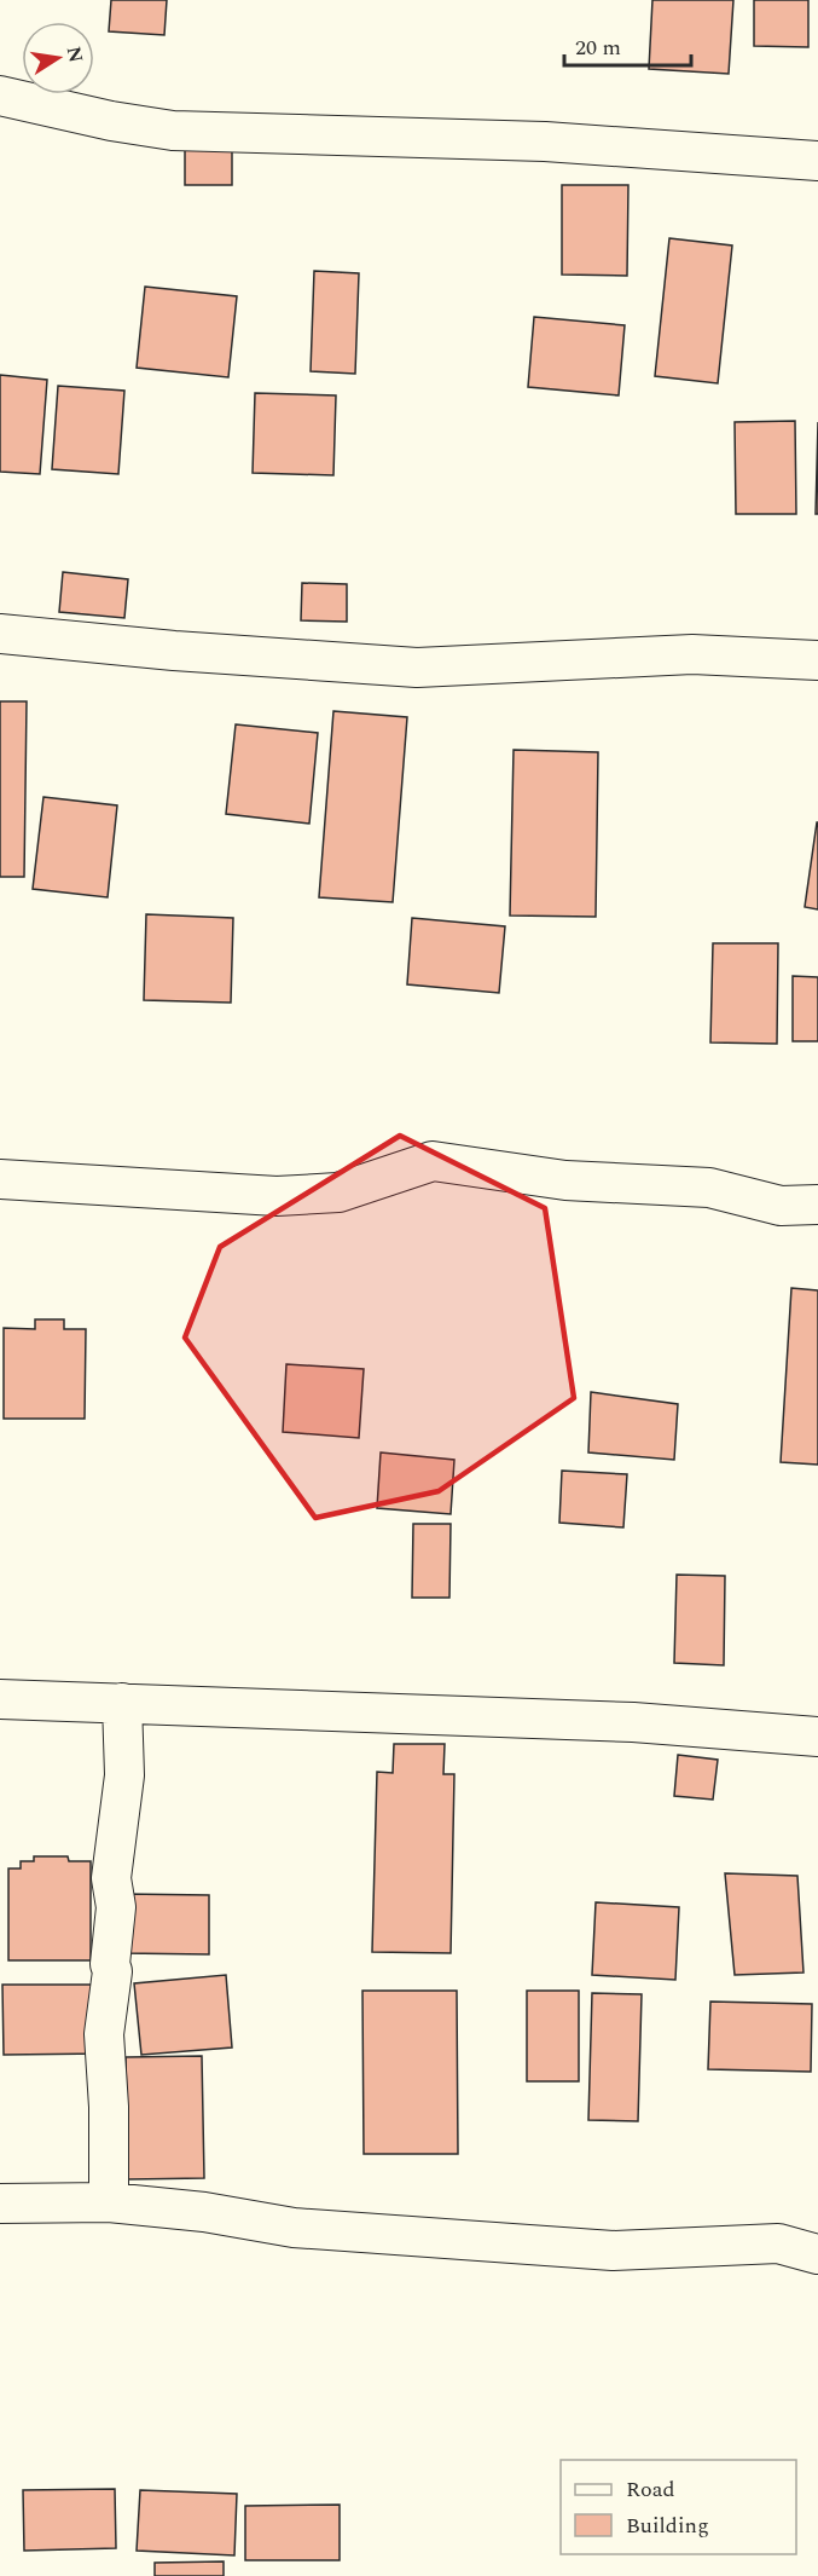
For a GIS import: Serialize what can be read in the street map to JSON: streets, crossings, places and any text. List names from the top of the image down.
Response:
{
  "legend": ["Road", "Building"],
  "scale_bar": "20 m",
  "north": "right"
}
